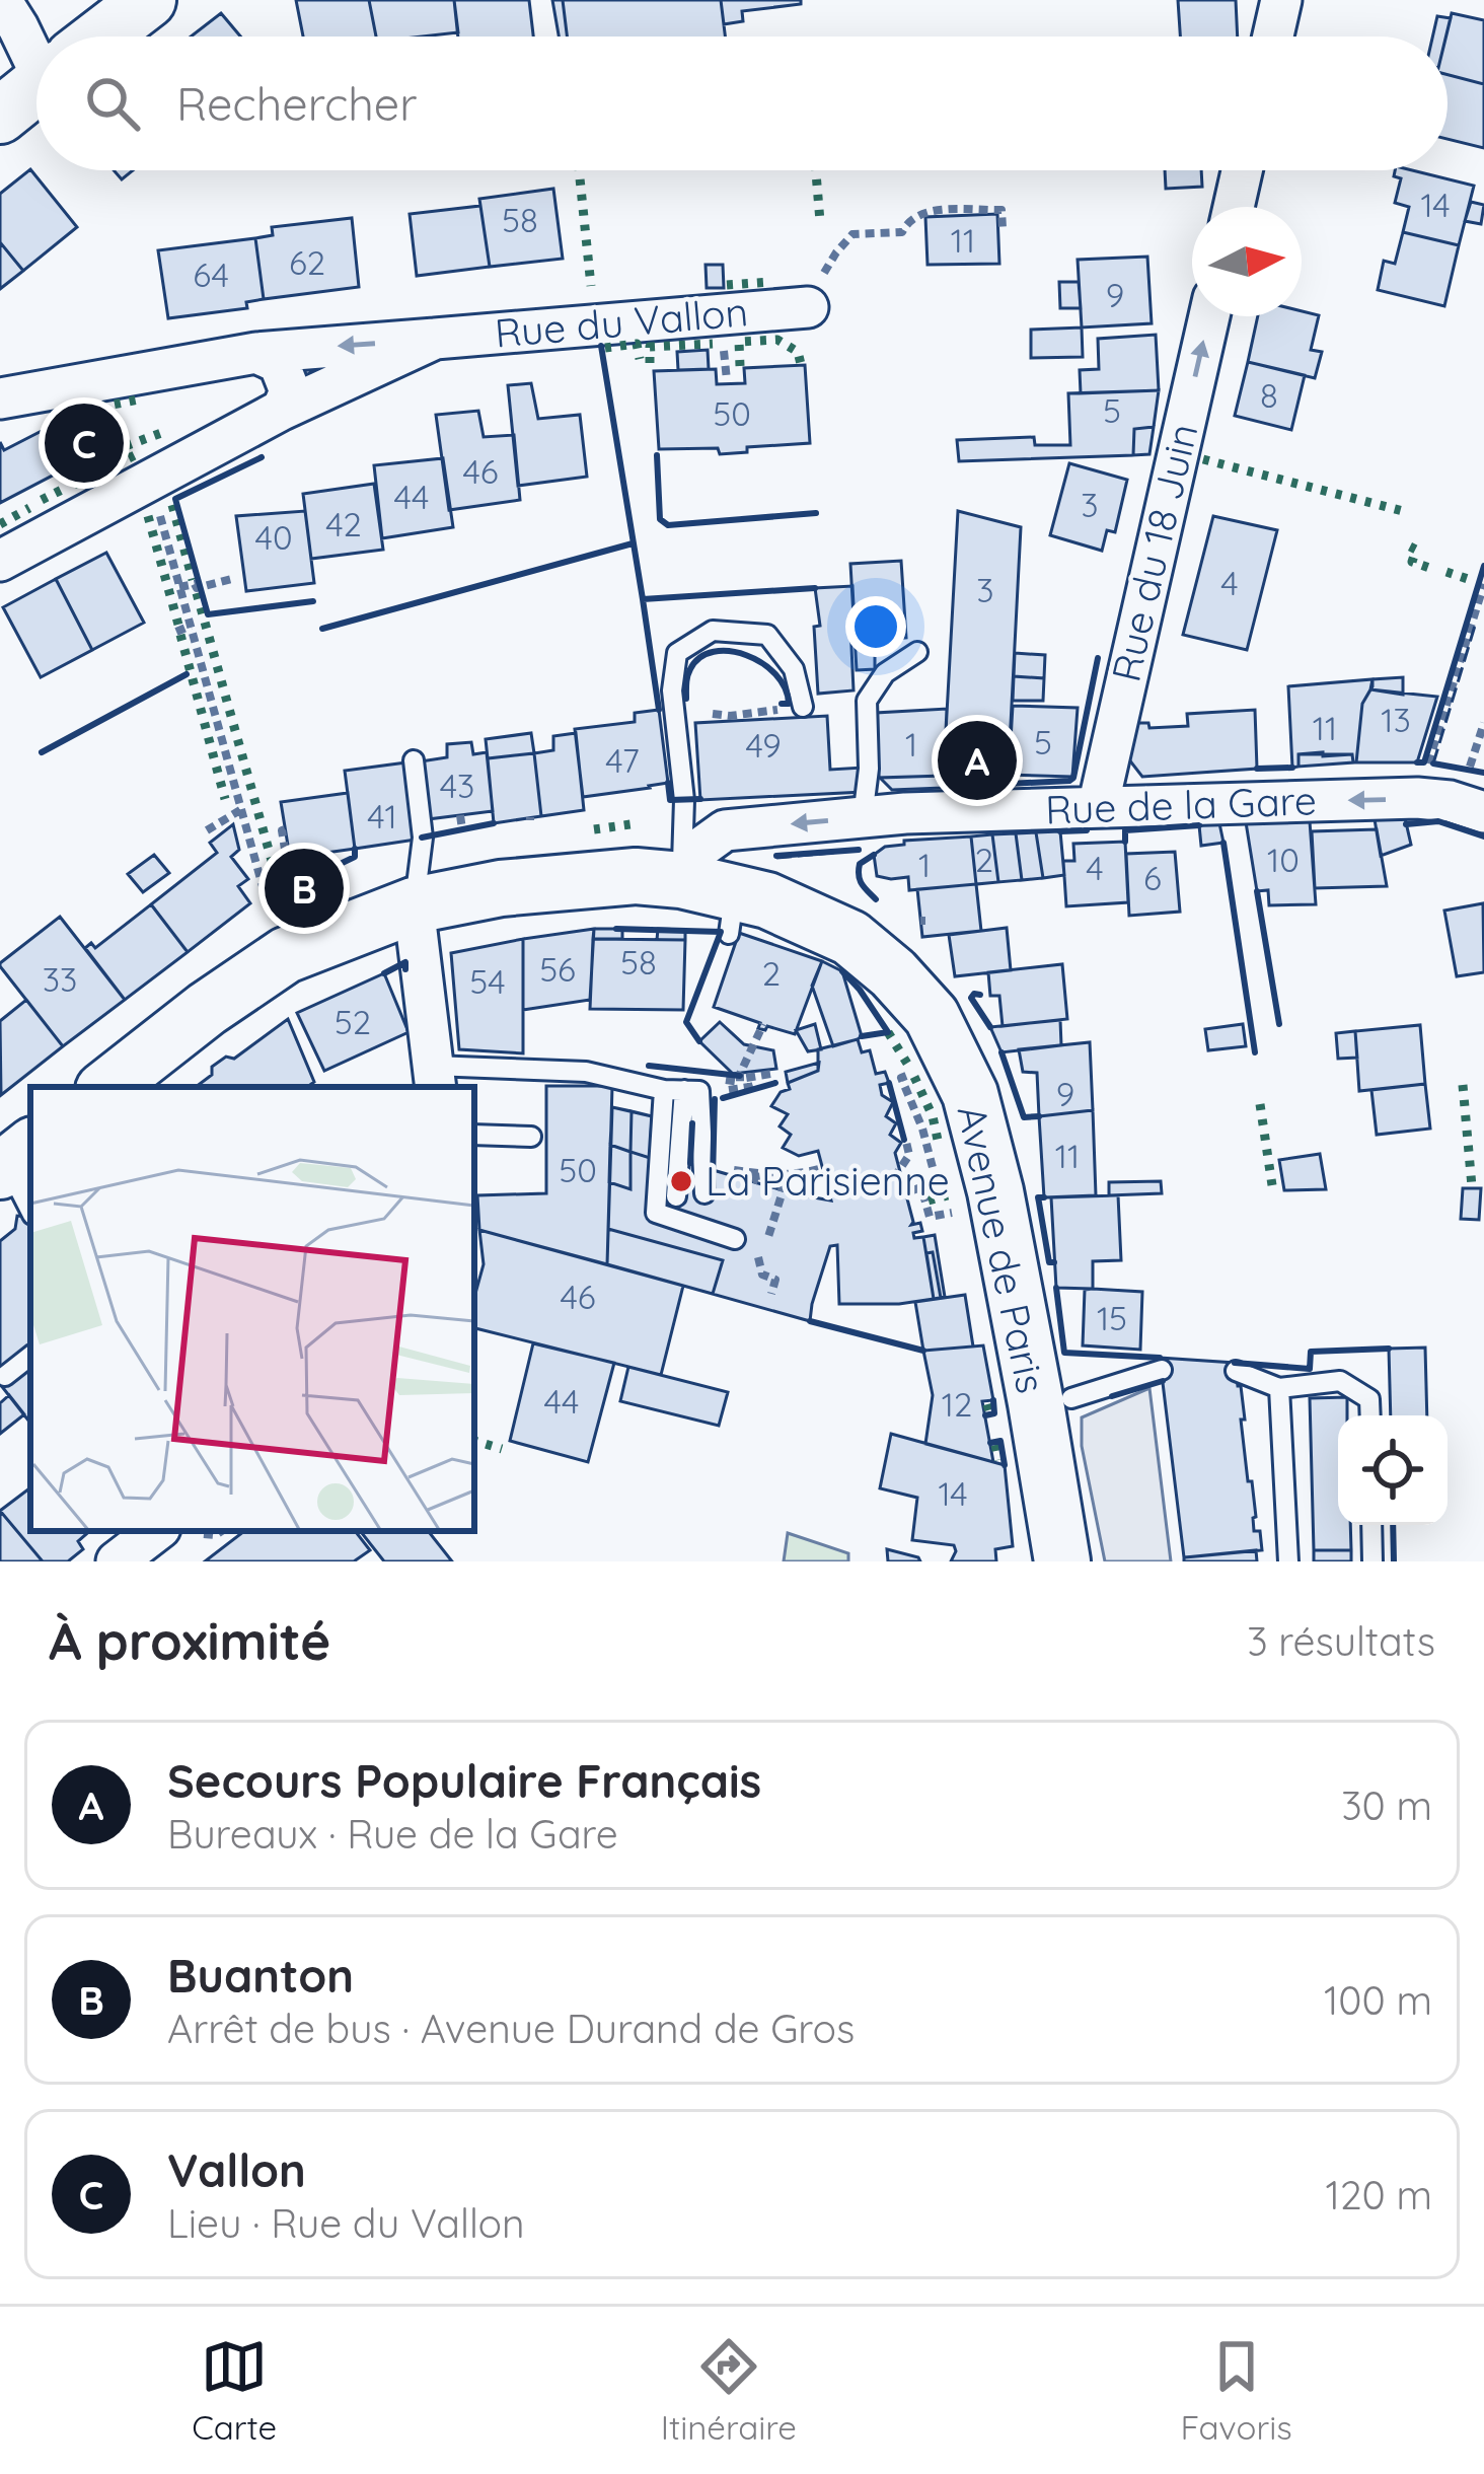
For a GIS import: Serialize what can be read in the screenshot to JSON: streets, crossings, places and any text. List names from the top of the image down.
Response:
{
  "streets": {
    "main road": ["Avenue de Paris"],
    "street": ["Rue du Vallon", "Rue du 18 Juin", "Rue de la Gare"]
  },
  "crossings": [
    ["Rue du 18 Juin", "Rue de la Gare"],
    ["Rue de la Gare", "Avenue de Paris"]
  ],
  "one_way": ["Rue du 18 Juin", "Rue de la Gare"],
  "places": ["La Parisienne"],
  "house_numbers": [
    "14",
    "58",
    "11",
    "62",
    "64",
    "9",
    "8",
    "5",
    "50",
    "46",
    "44",
    "3",
    "42",
    "40",
    "4",
    "3",
    "13",
    "11",
    "5",
    "1",
    "49",
    "47",
    "43",
    "41",
    "2",
    "10",
    "1",
    "4",
    "6",
    "58",
    "56",
    "2",
    "33",
    "54",
    "52",
    "9",
    "11",
    "50",
    "46",
    "15",
    "44",
    "12",
    "14"
  ],
  "north": "right",
  "page": {
    "search": "Rechercher",
    "pins": ["C", "A", "B"],
    "heading": ["À proximité", "3 résultats"],
    "list": [
      {
        "mark": "A",
        "name": "Secours Populaire Français",
        "note": "Bureaux · Rue de la Gare",
        "value": "30 m"
      },
      {
        "mark": "B",
        "name": "Buanton",
        "note": "Arrêt de bus · Avenue Durand de Gros",
        "value": "100 m"
      },
      {
        "mark": "C",
        "name": "Vallon",
        "note": "Lieu · Rue du Vallon",
        "value": "120 m"
      }
    ],
    "nav": ["Carte", "Itinéraire", "Favoris"]
  }
}
